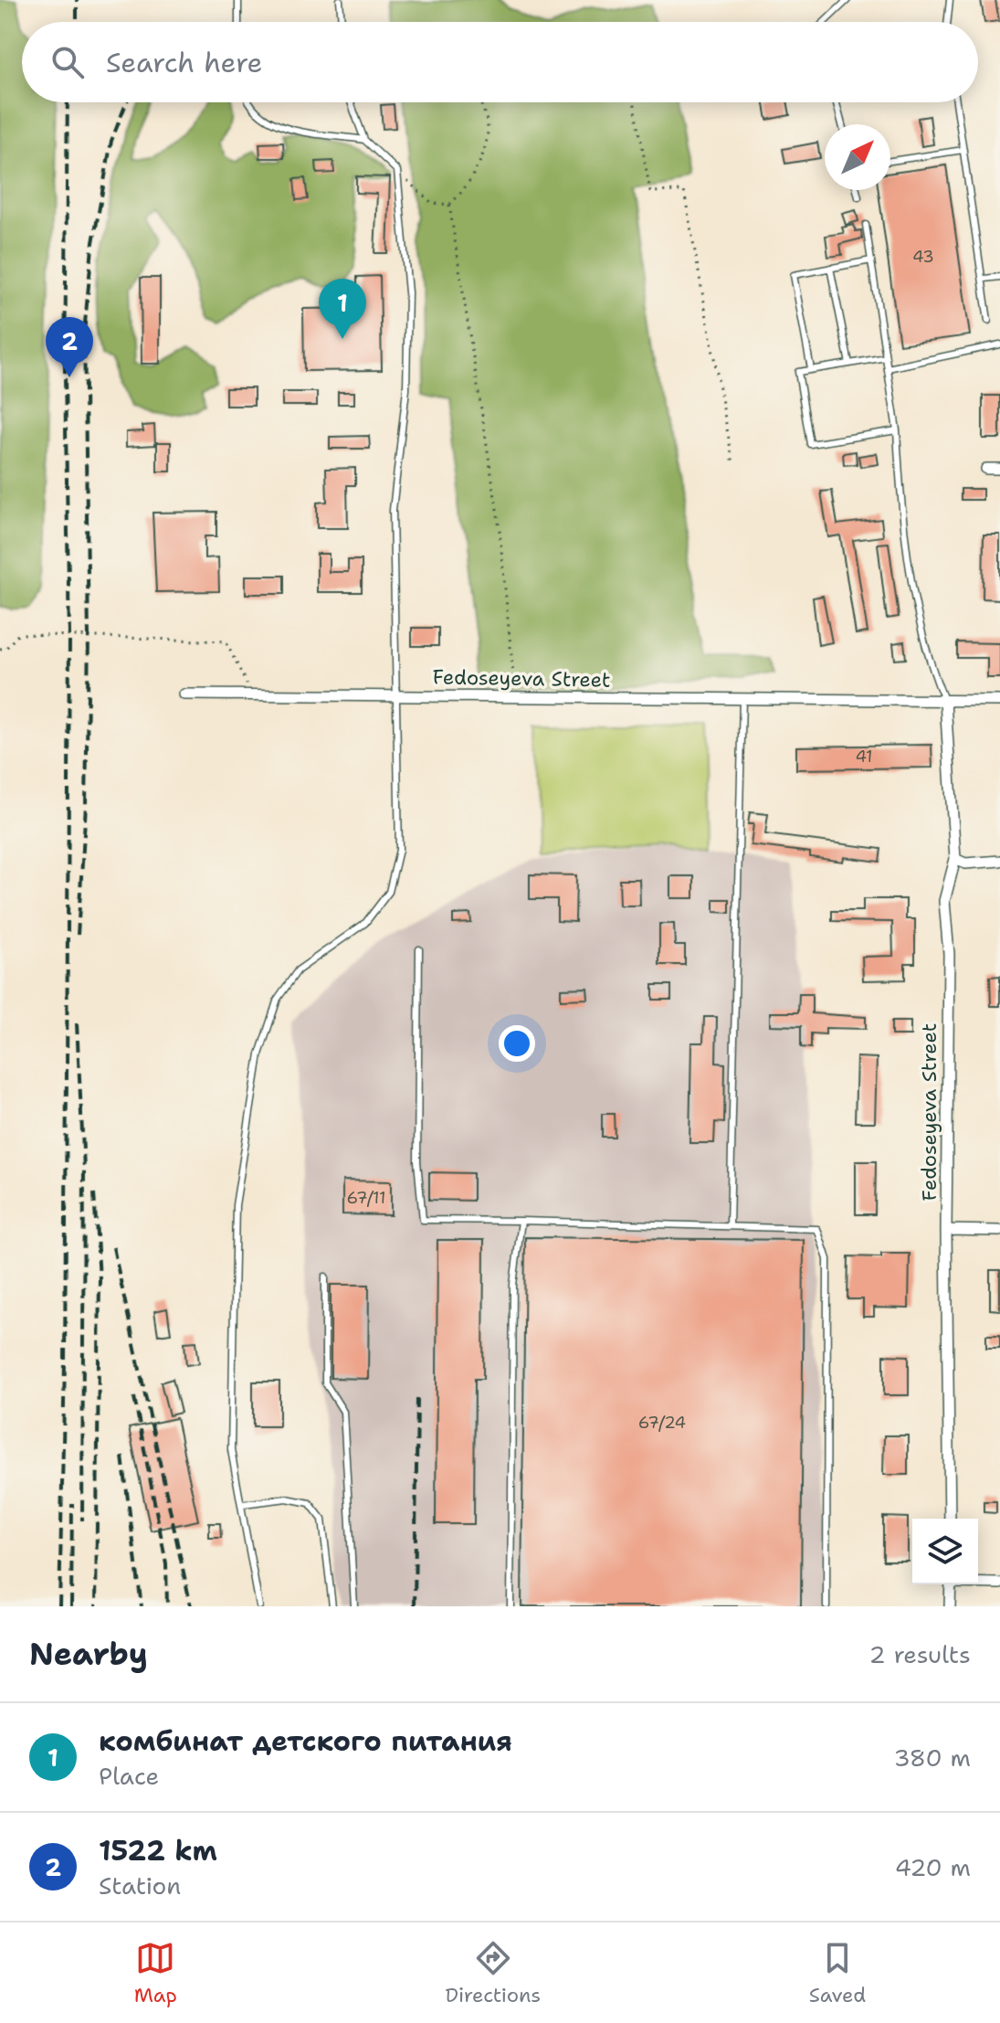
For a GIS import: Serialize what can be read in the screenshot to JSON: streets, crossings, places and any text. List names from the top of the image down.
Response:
{
  "streets": {
    "street": ["Fedoseyeva Street"]
  },
  "house_numbers": [
    "43",
    "41",
    "67/11",
    "67/24"
  ],
  "north": "top right",
  "page": {
    "search": "Search here",
    "pins": ["1", "2"],
    "heading": ["Nearby", "2 results"],
    "list": [
      {
        "mark": "1",
        "name": "комбинат детского питания",
        "note": "Place",
        "value": "380 m"
      },
      {
        "mark": "2",
        "name": "1522 km",
        "note": "Station",
        "value": "420 m"
      }
    ],
    "nav": ["Map", "Directions", "Saved"]
  }
}
